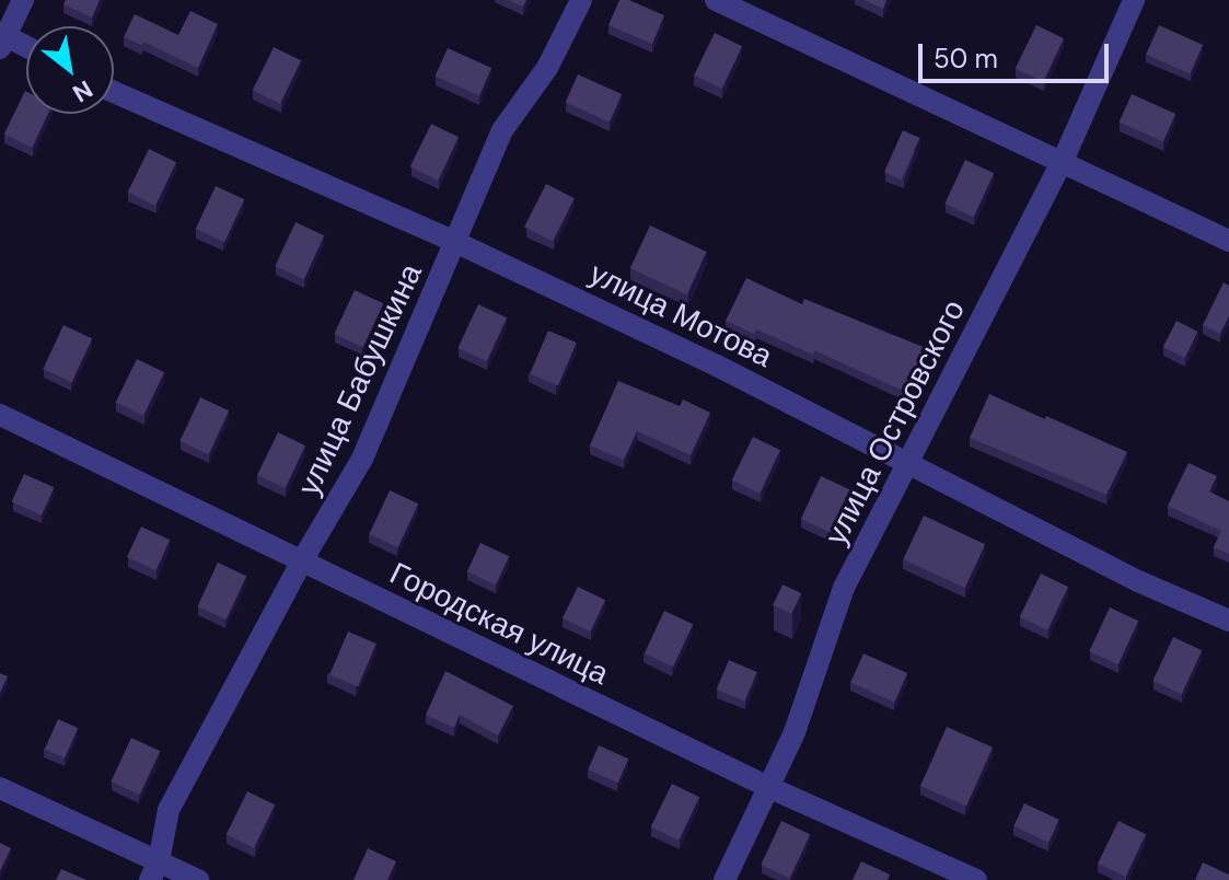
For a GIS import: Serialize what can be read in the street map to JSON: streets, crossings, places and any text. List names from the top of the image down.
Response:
{
  "streets": {
    "street": [
      "улица Мотова",
      "улица Бабушкина",
      "улица Островского",
      "Городская улица"
    ]
  },
  "crossings": [
    ["улица Мотова", "улица Бабушкина"],
    ["улица Мотова", "улица Островского"],
    ["улица Бабушкина", "Городская улица"],
    ["улица Островского", "Городская улица"]
  ],
  "scale_bar": "50 m",
  "north": "bottom right"
}
